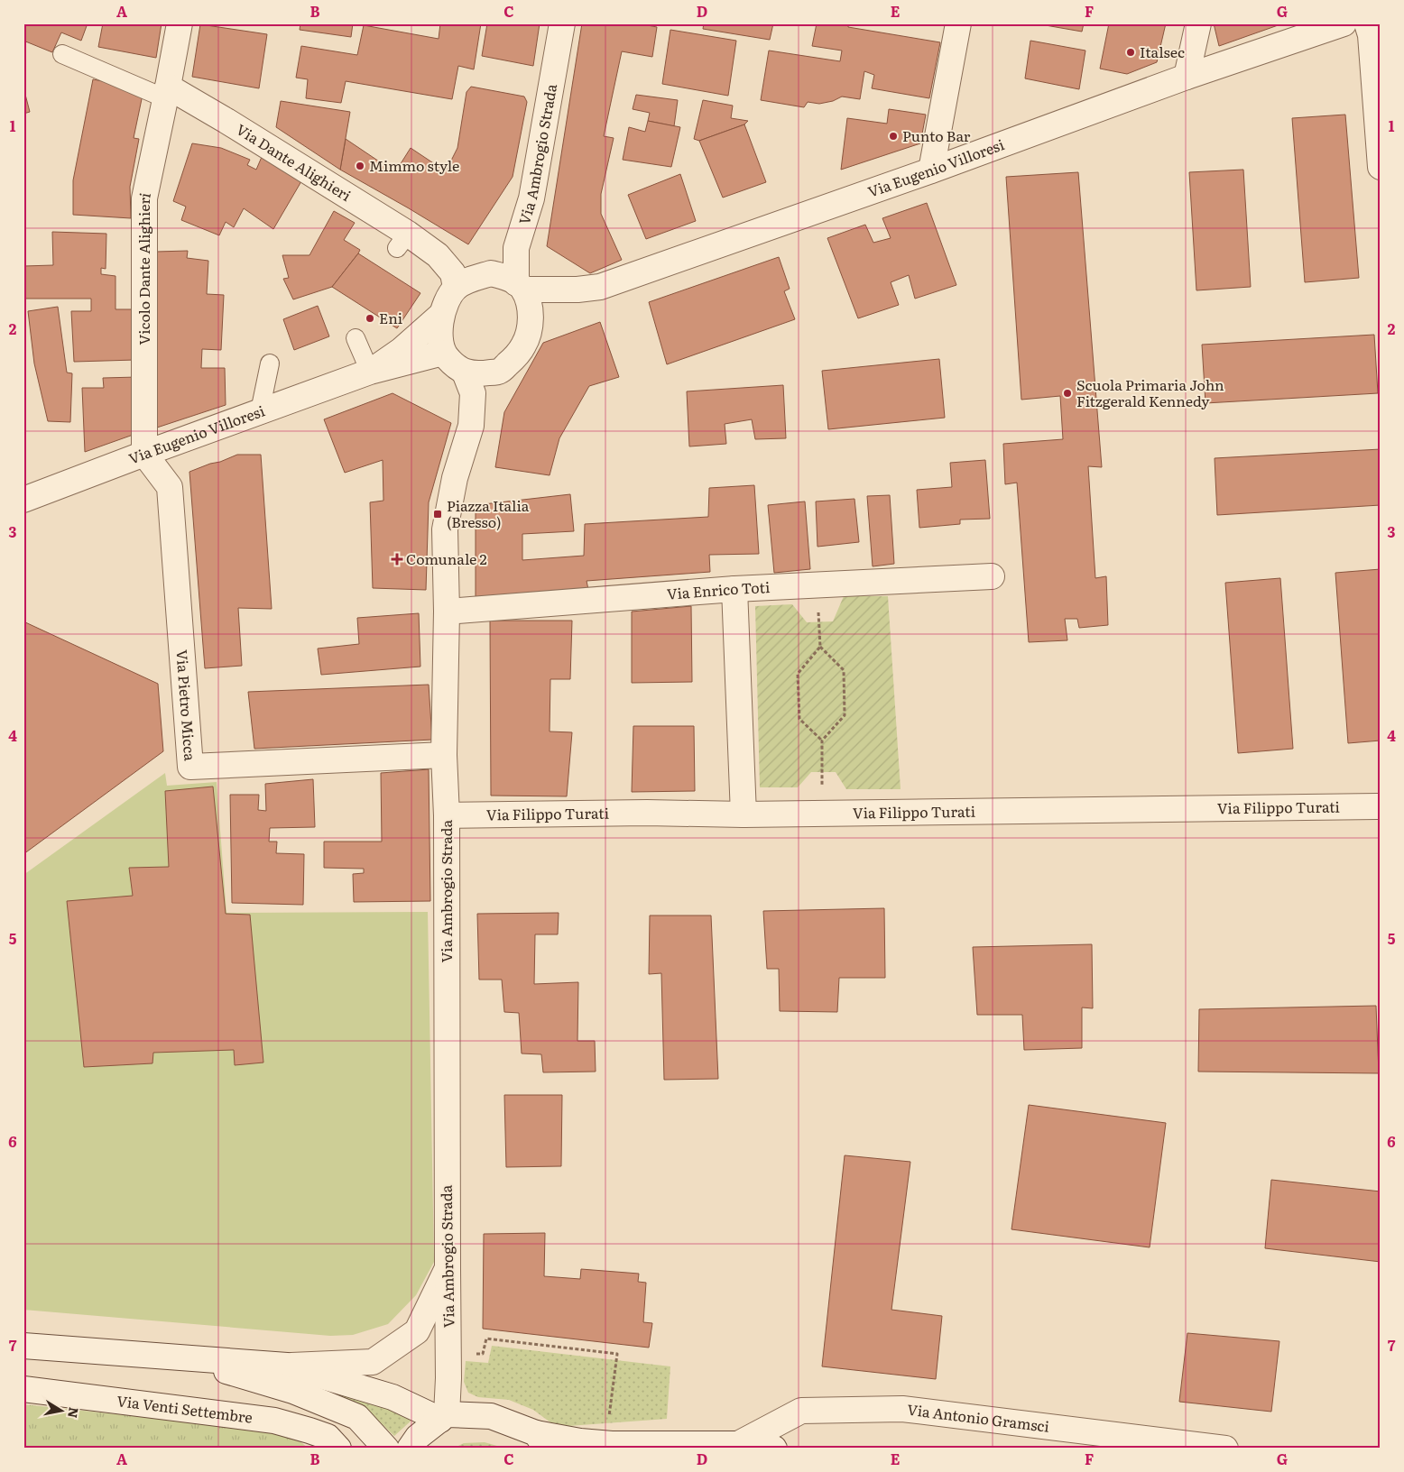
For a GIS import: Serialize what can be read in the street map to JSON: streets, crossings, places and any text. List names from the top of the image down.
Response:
{
  "streets": {
    "street": [
      "Via Ambrogio Strada",
      "Via Dante Alighieri",
      "Via Eugenio Villoresi",
      "Vicolo Dante Alighieri",
      "Via Enrico Toti",
      "Via Pietro Micca",
      "Via Filippo Turati",
      "Via Venti Settembre",
      "Via Antonio Gramsci"
    ]
  },
  "crossings": [
    ["Via Ambrogio Strada", "Via Dante Alighieri"],
    ["Via Ambrogio Strada", "Via Eugenio Villoresi"],
    ["Via Ambrogio Strada", "Via Enrico Toti"],
    ["Via Ambrogio Strada", "Via Pietro Micca"],
    ["Via Ambrogio Strada", "Via Filippo Turati"],
    ["Via Ambrogio Strada", "Via Antonio Gramsci"],
    ["Via Dante Alighieri", "Via Eugenio Villoresi"],
    ["Via Dante Alighieri", "Vicolo Dante Alighieri"],
    ["Via Eugenio Villoresi", "Vicolo Dante Alighieri"],
    ["Via Eugenio Villoresi", "Via Pietro Micca"],
    ["Vicolo Dante Alighieri", "Via Pietro Micca"]
  ],
  "places": {
    "other": [
      "Italsec",
      "Punto Bar",
      "Mimmo style",
      "Eni",
      "Scuola Primaria John Fitzgerald Kennedy"
    ],
    "transit": ["Piazza Italia (Bresso)"],
    "health": ["Comunale 2"]
  },
  "north": "right",
  "grid": {
    "columns": [
      "A",
      "B",
      "C",
      "D",
      "E",
      "F",
      "G"
    ],
    "rows": [
      "1",
      "2",
      "3",
      "4",
      "5",
      "6",
      "7"
    ]
  }
}
